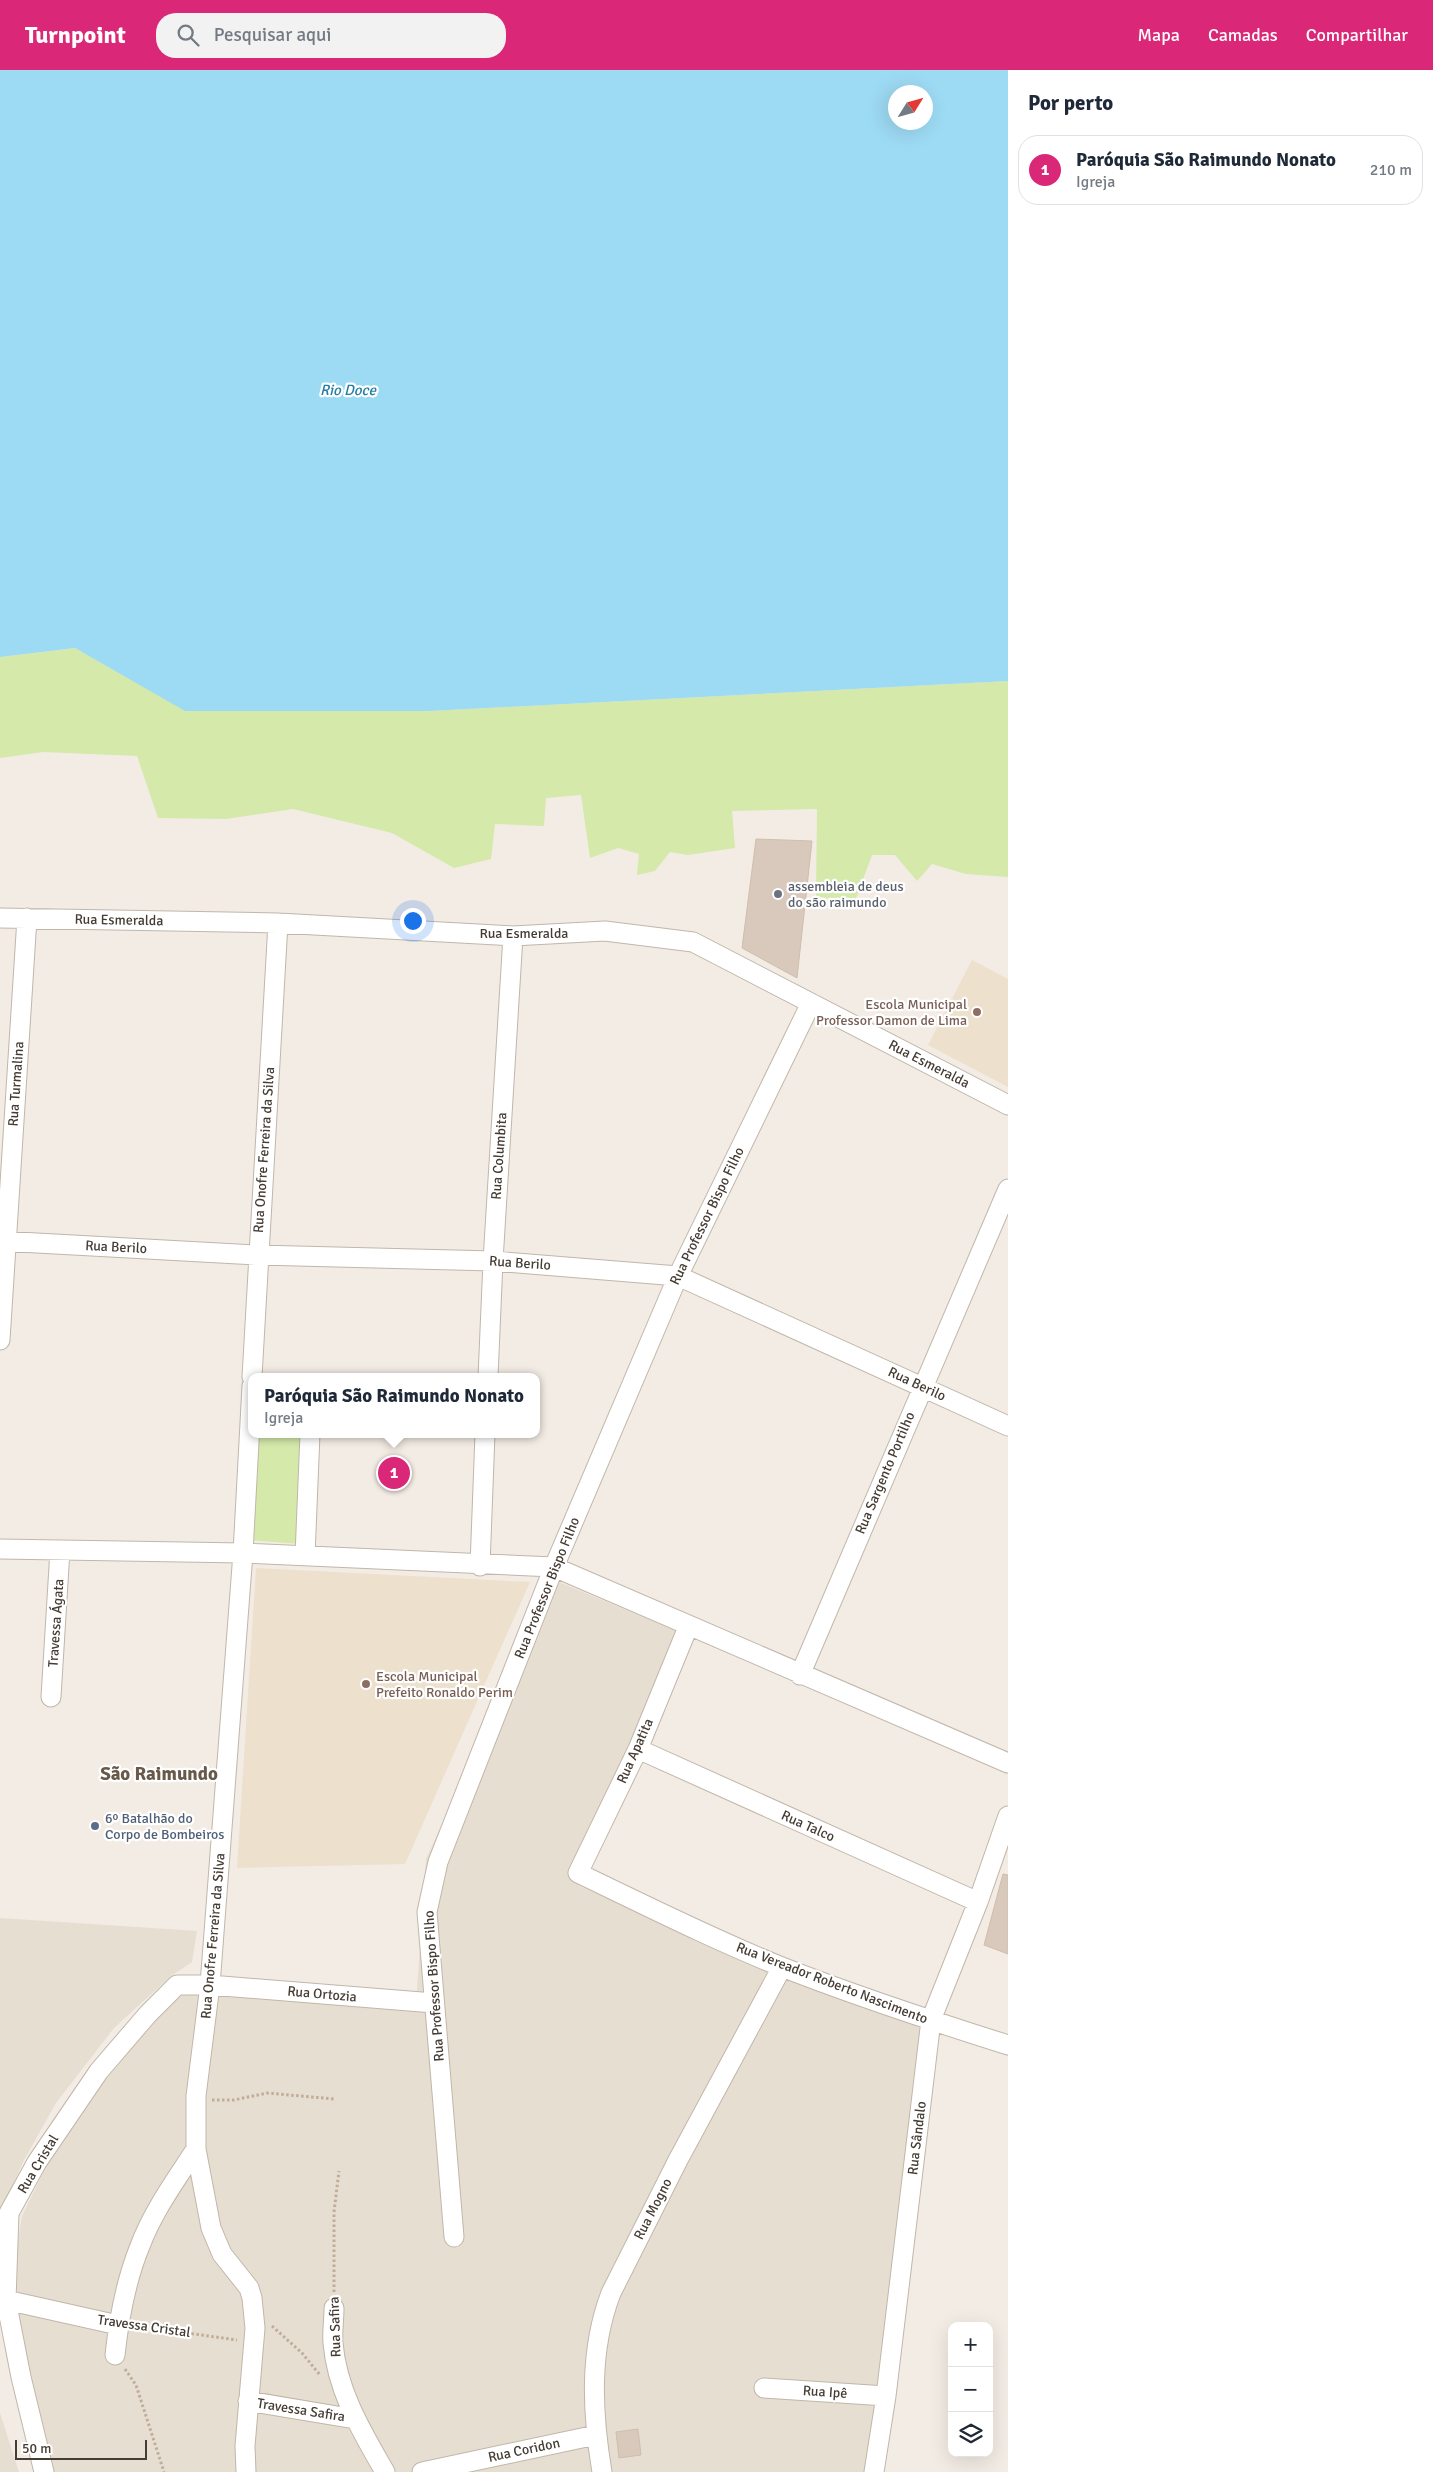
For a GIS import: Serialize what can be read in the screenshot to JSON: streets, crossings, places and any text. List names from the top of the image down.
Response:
{
  "streets": {
    "street": [
      "Rua Esmeralda",
      "Rua Turmalina",
      "Rua Onofre Ferreira da Silva",
      "Rua Columbita",
      "Rua Professor Bispo Filho",
      "Rua Berilo",
      "Rua Sargento Portilho",
      "Travessa Ágata",
      "Rua Apatita",
      "Rua Talco",
      "Rua Vereador Roberto Nascimento",
      "Rua Ortozia",
      "Rua Sândalo",
      "Rua Cristal",
      "Rua Mogno",
      "Travessa Cristal",
      "Rua Safira",
      "Rua Ipê",
      "Travessa Safira",
      "Rua Coridon"
    ]
  },
  "crossings": [
    ["Rua Esmeralda", "Rua Turmalina"],
    ["Rua Esmeralda", "Rua Onofre Ferreira da Silva"],
    ["Rua Esmeralda", "Rua Columbita"],
    ["Rua Esmeralda", "Rua Professor Bispo Filho"],
    ["Rua Turmalina", "Rua Berilo"],
    ["Rua Onofre Ferreira da Silva", "Rua Berilo"],
    ["Rua Onofre Ferreira da Silva", "Rua Ortozia"],
    ["Rua Onofre Ferreira da Silva", "Rua Cristal"],
    ["Rua Onofre Ferreira da Silva", "Travessa Cristal"],
    ["Rua Onofre Ferreira da Silva", "Travessa Safira"],
    ["Rua Columbita", "Rua Berilo"],
    ["Rua Professor Bispo Filho", "Rua Berilo"],
    ["Rua Professor Bispo Filho", "Rua Ortozia"],
    ["Rua Berilo", "Rua Sargento Portilho"],
    ["Rua Apatita", "Rua Talco"],
    ["Rua Apatita", "Rua Vereador Roberto Nascimento"],
    ["Rua Talco", "Rua Sândalo"],
    ["Rua Vereador Roberto Nascimento", "Rua Sândalo"],
    ["Rua Vereador Roberto Nascimento", "Rua Mogno"],
    ["Rua Ortozia", "Rua Cristal"],
    ["Rua Sândalo", "Rua Ipê"],
    ["Rua Cristal", "Travessa Cristal"],
    ["Rua Mogno", "Rua Coridon"],
    ["Rua Safira", "Travessa Safira"]
  ],
  "districts": ["São Raimundo"],
  "water": ["Rio Doce"],
  "places": [
    "assembleia de deus do são raimundo",
    "Escola Municipal Professor Damon de Lima",
    "Escola Municipal Prefeito Ronaldo Perim",
    "6º Batalhão do Corpo de Bombeiros"
  ],
  "scale_bar": "50 m",
  "north": "top right",
  "page": {
    "header": "Turnpoint",
    "search": "Pesquisar aqui",
    "nav": ["Mapa", "Camadas", "Compartilhar"],
    "heading": "Por perto",
    "list": [
      {
        "mark": "1",
        "name": "Paróquia São Raimundo Nonato",
        "note": "Igreja",
        "value": "210 m"
      }
    ],
    "popup": ["Paróquia São Raimundo Nonato", "Igreja"],
    "pins": "1",
    "map_buttons": ["+", "−"],
    "scale": "50 m"
  }
}
